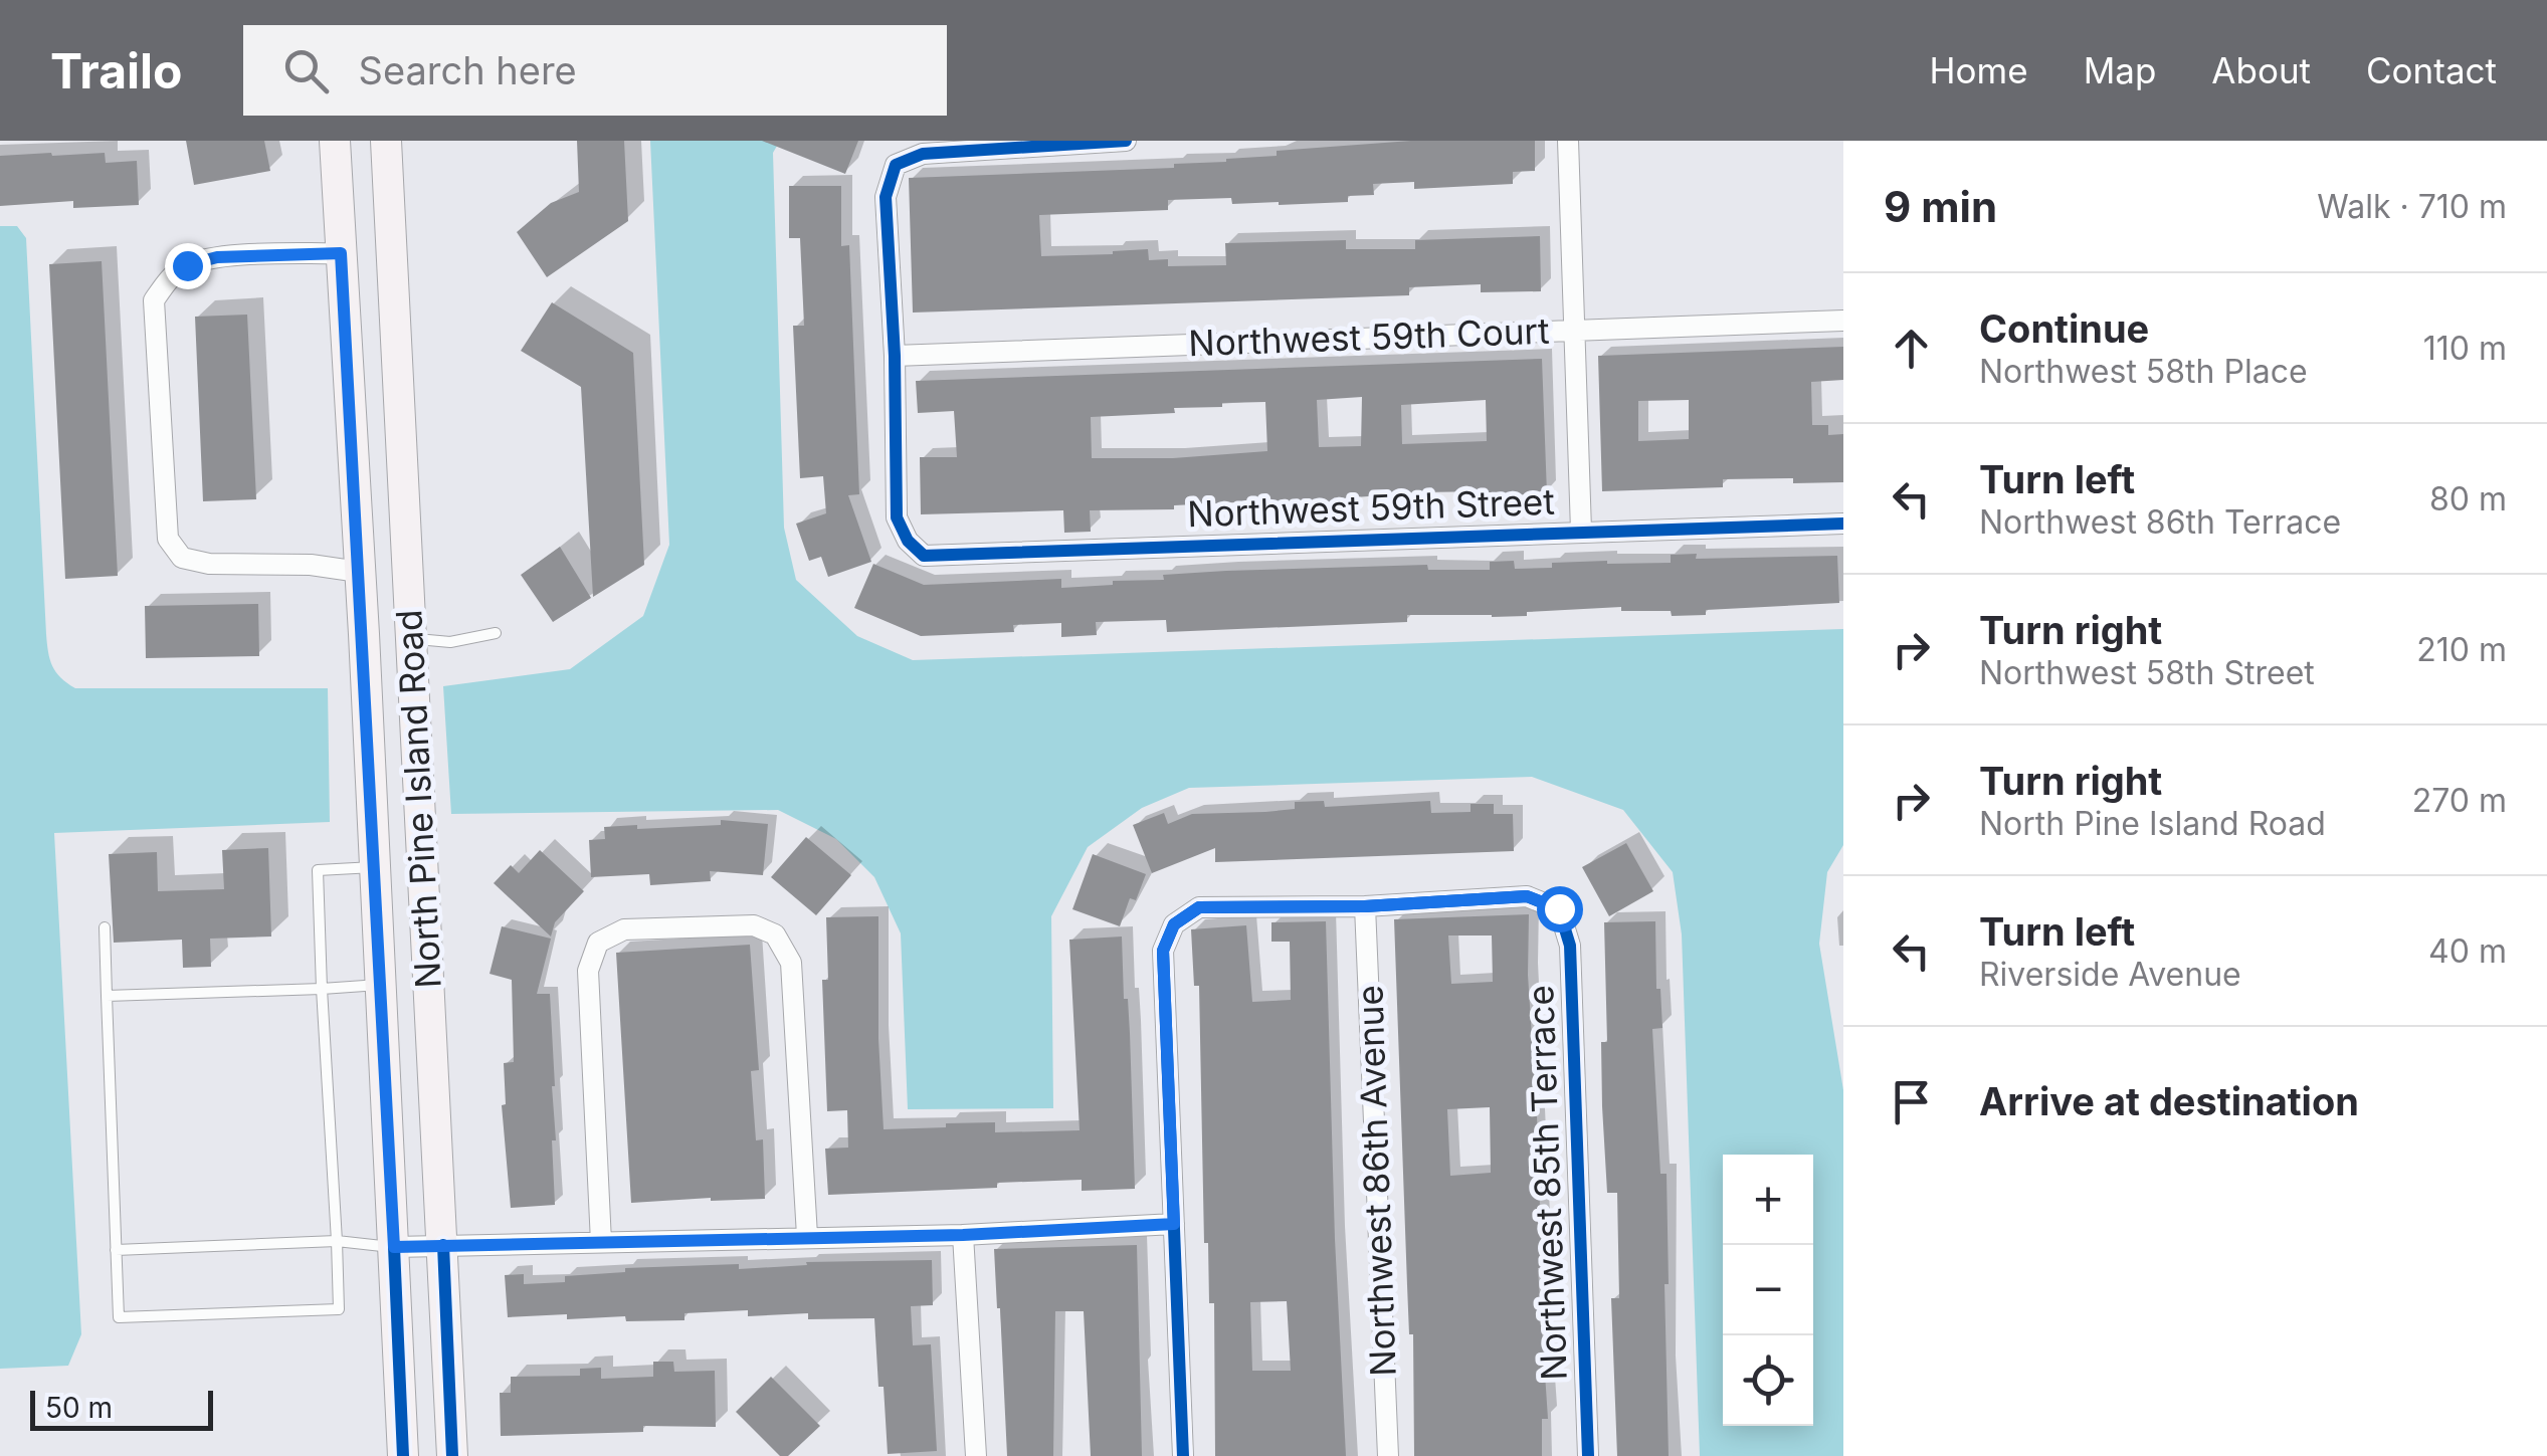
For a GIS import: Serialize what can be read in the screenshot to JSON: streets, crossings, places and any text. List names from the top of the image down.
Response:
{
  "streets": {
    "main road": ["North Pine Island Road"],
    "street": [
      "Northwest 59th Court",
      "Northwest 59th Street",
      "Northwest 86th Avenue",
      "Northwest 85th Terrace"
    ]
  },
  "crossings": [
    ["Northwest 59th Court", "Northwest 59th Street"],
    ["Northwest 86th Avenue", "Northwest 85th Terrace"]
  ],
  "scale_bar": "50 m",
  "page": {
    "header": "Trailo",
    "search": "Search here",
    "nav": [
      "Home",
      "Map",
      "About",
      "Contact"
    ],
    "heading": ["9 min", "Walk · 710 m"],
    "list": [
      ["Continue", "Northwest 58th Place", "110 m"],
      ["Turn left", "Northwest 86th Terrace", "80 m"],
      ["Turn right", "Northwest 58th Street", "210 m"],
      ["Turn right", "North Pine Island Road", "270 m"],
      ["Turn left", "Riverside Avenue", "40 m"],
      "Arrive at destination"
    ],
    "map_buttons": ["+", "−"],
    "scale": "50 m"
  }
}
